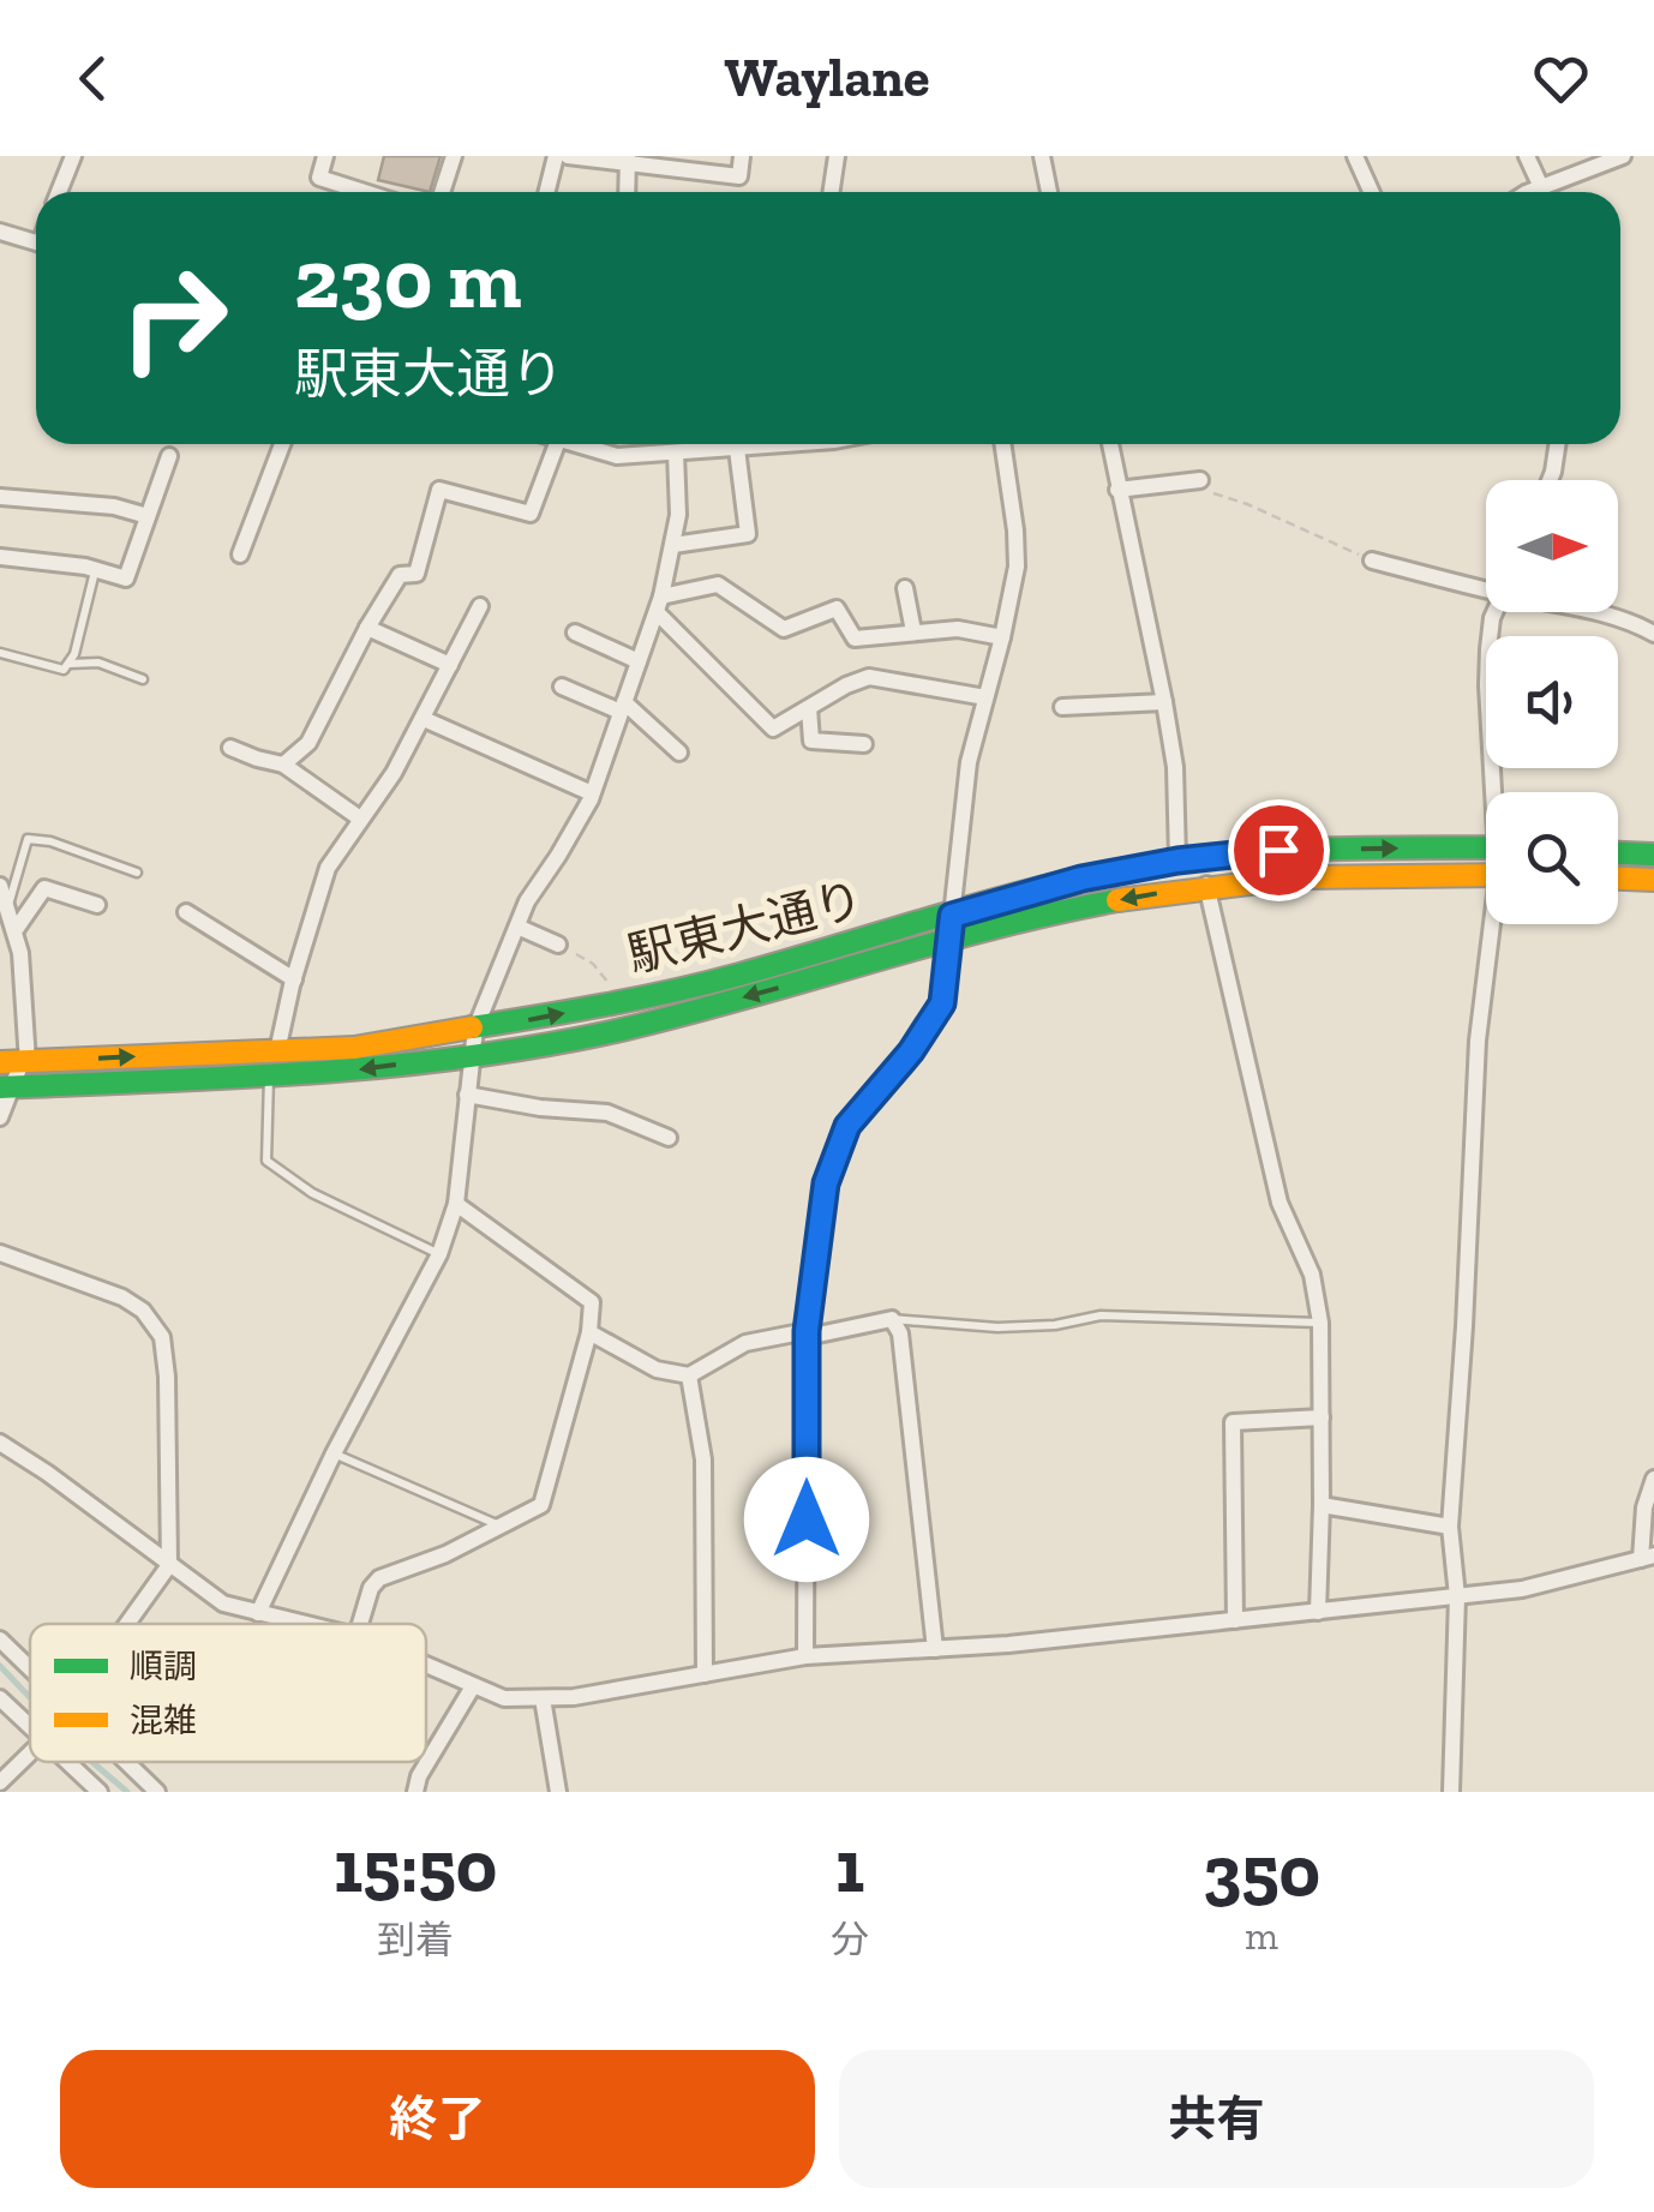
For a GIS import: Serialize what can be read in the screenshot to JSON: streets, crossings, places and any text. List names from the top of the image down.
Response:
{
  "streets": {
    "street": ["駅東大通り"]
  },
  "legend": ["順調", "混雑"],
  "north": "right",
  "page": {
    "header": "Waylane",
    "turn": ["230 m", "駅東大通り"],
    "eta": [
      "15:50",
      "到着",
      "1",
      "分",
      "350",
      "m"
    ],
    "buttons": ["終了", "共有"]
  }
}
